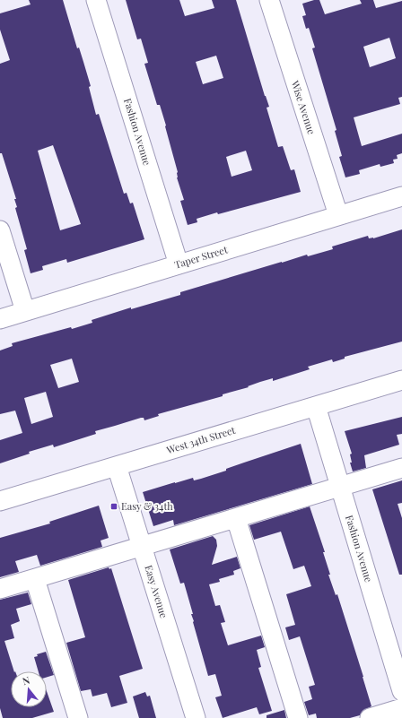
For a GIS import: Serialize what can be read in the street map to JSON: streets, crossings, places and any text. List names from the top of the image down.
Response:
{
  "streets": {
    "street": [
      "Wise Avenue",
      "Fashion Avenue",
      "Taper Street",
      "West 34th Street",
      "Easy Avenue"
    ]
  },
  "crossings": [
    ["Wise Avenue", "Taper Street"],
    ["Fashion Avenue", "Taper Street"],
    ["Fashion Avenue", "West 34th Street"],
    ["West 34th Street", "Easy Avenue"]
  ],
  "places": {
    "transit": ["Easy & 34th"]
  },
  "north": "top"
}
